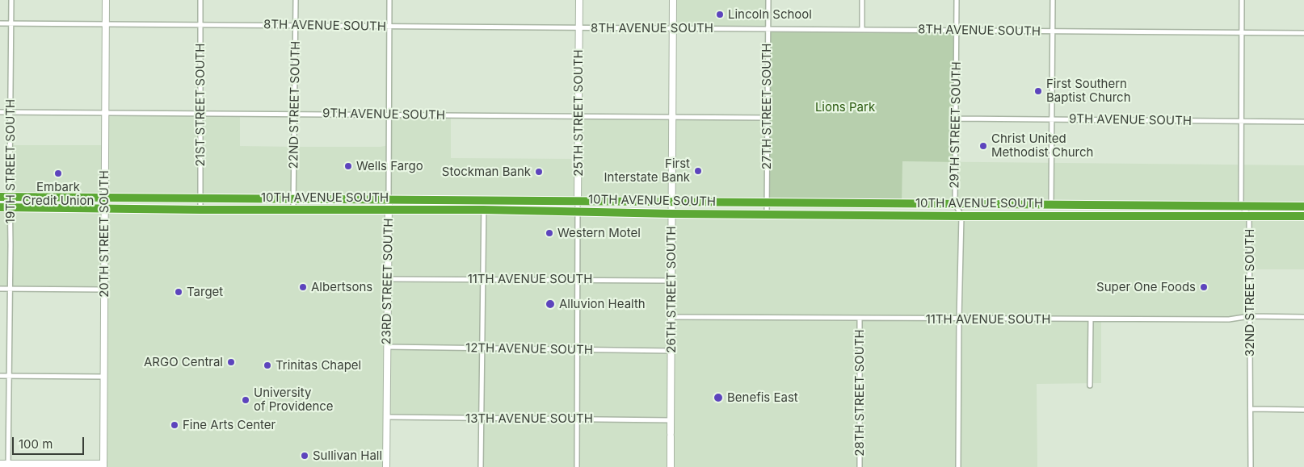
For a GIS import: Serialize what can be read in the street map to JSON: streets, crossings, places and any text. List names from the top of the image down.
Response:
{
  "streets": {
    "highway": ["10TH AVENUE SOUTH"],
    "street": [
      "8TH AVENUE SOUTH",
      "21ST STREET SOUTH",
      "22ND STREET SOUTH",
      "27TH STREET SOUTH",
      "25TH STREET SOUTH",
      "9TH AVENUE SOUTH",
      "29TH STREET SOUTH",
      "19TH STREET SOUTH",
      "20TH STREET SOUTH",
      "11TH AVENUE SOUTH",
      "23RD STREET SOUTH",
      "26TH STREET SOUTH",
      "32ND STREET SOUTH",
      "12TH AVENUE SOUTH",
      "28TH STREET SOUTH",
      "13TH AVENUE SOUTH"
    ]
  },
  "crossings": [
    ["8TH AVENUE SOUTH", "21ST STREET SOUTH"],
    ["8TH AVENUE SOUTH", "22ND STREET SOUTH"],
    ["8TH AVENUE SOUTH", "27TH STREET SOUTH"],
    ["8TH AVENUE SOUTH", "25TH STREET SOUTH"],
    ["8TH AVENUE SOUTH", "29TH STREET SOUTH"],
    ["8TH AVENUE SOUTH", "19TH STREET SOUTH"],
    ["8TH AVENUE SOUTH", "20TH STREET SOUTH"],
    ["8TH AVENUE SOUTH", "23RD STREET SOUTH"],
    ["8TH AVENUE SOUTH", "26TH STREET SOUTH"],
    ["21ST STREET SOUTH", "9TH AVENUE SOUTH"],
    ["21ST STREET SOUTH", "10TH AVENUE SOUTH"],
    ["22ND STREET SOUTH", "9TH AVENUE SOUTH"],
    ["22ND STREET SOUTH", "10TH AVENUE SOUTH"],
    ["27TH STREET SOUTH", "9TH AVENUE SOUTH"],
    ["27TH STREET SOUTH", "10TH AVENUE SOUTH"],
    ["25TH STREET SOUTH", "9TH AVENUE SOUTH"],
    ["25TH STREET SOUTH", "10TH AVENUE SOUTH"],
    ["25TH STREET SOUTH", "11TH AVENUE SOUTH"],
    ["25TH STREET SOUTH", "12TH AVENUE SOUTH"],
    ["25TH STREET SOUTH", "13TH AVENUE SOUTH"],
    ["9TH AVENUE SOUTH", "29TH STREET SOUTH"],
    ["9TH AVENUE SOUTH", "19TH STREET SOUTH"],
    ["9TH AVENUE SOUTH", "20TH STREET SOUTH"],
    ["9TH AVENUE SOUTH", "23RD STREET SOUTH"],
    ["9TH AVENUE SOUTH", "26TH STREET SOUTH"],
    ["29TH STREET SOUTH", "10TH AVENUE SOUTH"],
    ["29TH STREET SOUTH", "11TH AVENUE SOUTH"],
    ["19TH STREET SOUTH", "10TH AVENUE SOUTH"],
    ["10TH AVENUE SOUTH", "20TH STREET SOUTH"],
    ["10TH AVENUE SOUTH", "23RD STREET SOUTH"],
    ["10TH AVENUE SOUTH", "26TH STREET SOUTH"],
    ["10TH AVENUE SOUTH", "32ND STREET SOUTH"],
    ["11TH AVENUE SOUTH", "23RD STREET SOUTH"],
    ["11TH AVENUE SOUTH", "26TH STREET SOUTH"],
    ["11TH AVENUE SOUTH", "32ND STREET SOUTH"],
    ["11TH AVENUE SOUTH", "28TH STREET SOUTH"],
    ["23RD STREET SOUTH", "12TH AVENUE SOUTH"],
    ["23RD STREET SOUTH", "13TH AVENUE SOUTH"],
    ["26TH STREET SOUTH", "12TH AVENUE SOUTH"],
    ["26TH STREET SOUTH", "13TH AVENUE SOUTH"]
  ],
  "parks": ["Lions Park"],
  "places": [
    "Lincoln School",
    "First Southern Baptist Church",
    "Christ United Methodist Church",
    "Wells Fargo",
    "First Interstate Bank",
    "Stockman Bank",
    "Embark Credit Union",
    "Western Motel",
    "Albertsons",
    "Super One Foods",
    "Target",
    "Alluvion Health",
    "ARGO Central",
    "Trinitas Chapel",
    "Benefis East",
    "University of Providence",
    "Fine Arts Center",
    "Sullivan Hall"
  ],
  "scale_bar": "100 m"
}
